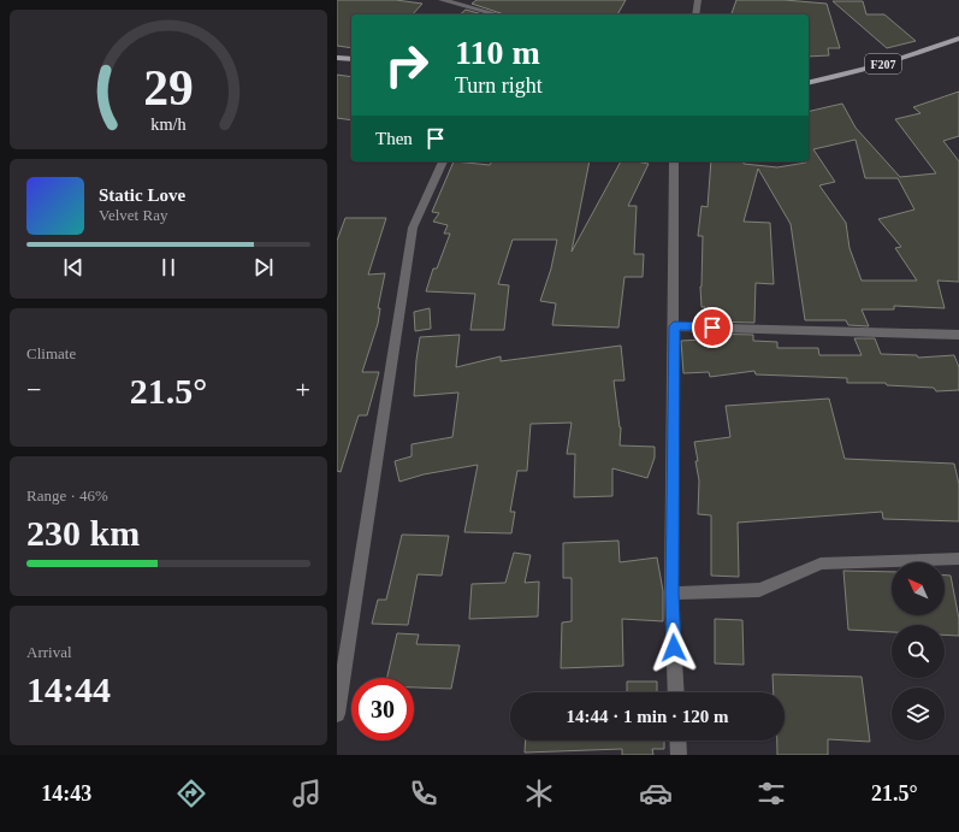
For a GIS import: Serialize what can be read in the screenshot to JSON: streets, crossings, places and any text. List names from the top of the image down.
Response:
{
  "streets": {
    "main road": ["F207"]
  },
  "north": "top left",
  "page": {
    "turn": ["110 m", "Turn right"],
    "then": "Then",
    "song": ["Static Love", "Velvet Ray"],
    "tile": [
      "Climate",
      ["Range · 46%", "230 km"],
      ["Arrival", "14:44"]
    ],
    "heat": ["−", "21.5°", "+"],
    "limit": "30",
    "trip": "14:44 · 1 min · 120 m",
    "tabs": ["14:43", "21.5°"],
    "gauge": ["29", "km/h"]
  }
}
